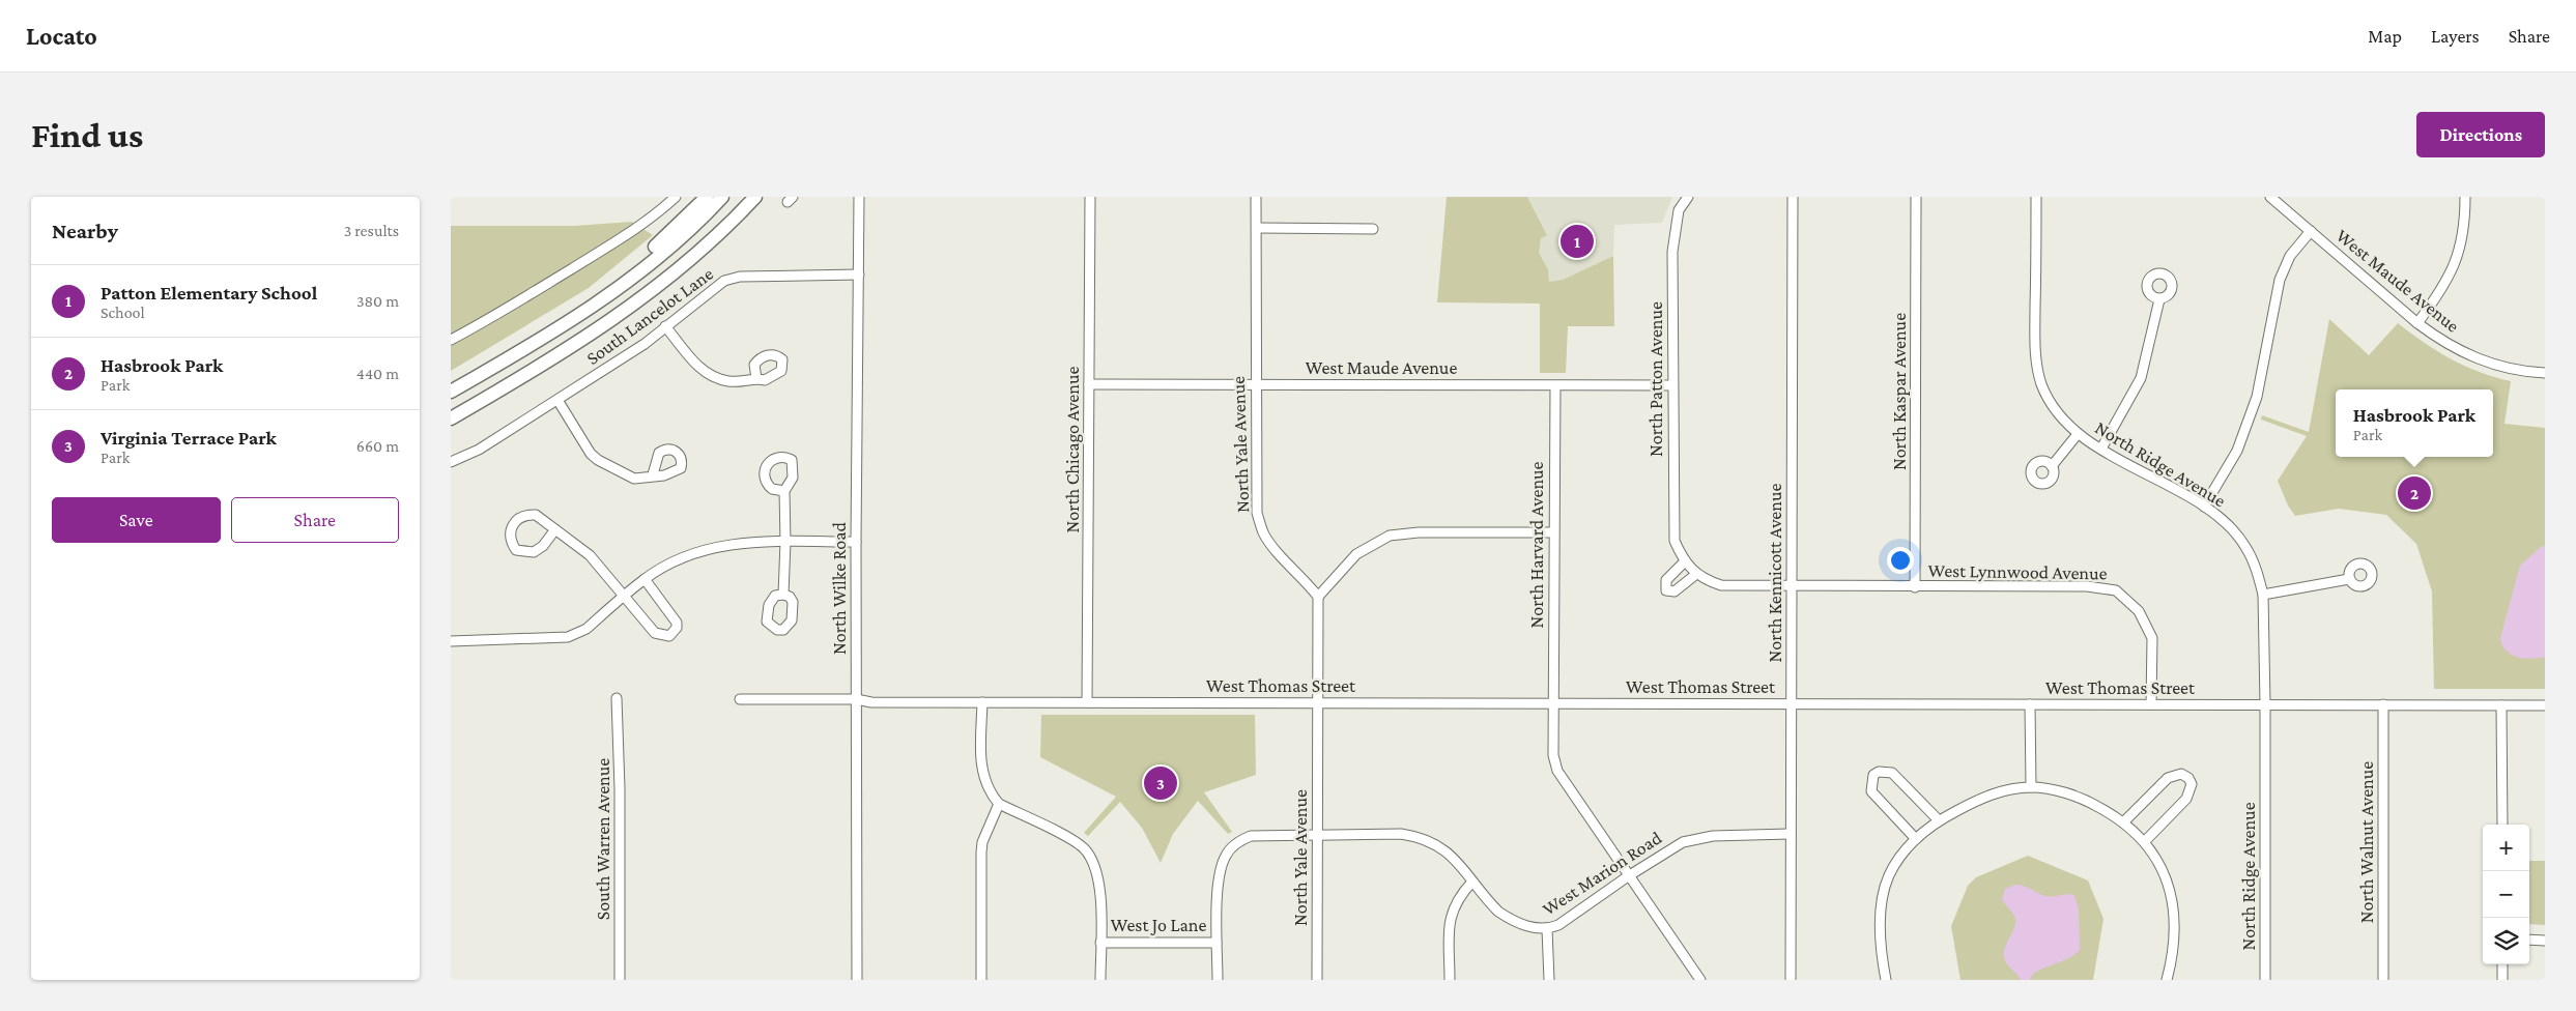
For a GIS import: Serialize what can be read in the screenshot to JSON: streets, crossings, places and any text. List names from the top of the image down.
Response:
{
  "streets": {
    "street": [
      "West Maude Avenue",
      "South Lancelot Lane",
      "North Patton Avenue",
      "North Kaspar Avenue",
      "North Yale Avenue",
      "North Chicago Avenue",
      "North Ridge Avenue",
      "North Harvard Avenue",
      "West Lynnwood Avenue",
      "North Kennicott Avenue",
      "North Wilke Road",
      "West Thomas Street",
      "South Warren Avenue",
      "North Walnut Avenue",
      "West Marion Road",
      "West Jo Lane"
    ]
  },
  "crossings": [
    ["West Maude Avenue", "North Patton Avenue"],
    ["West Maude Avenue", "North Yale Avenue"],
    ["West Maude Avenue", "North Chicago Avenue"],
    ["West Maude Avenue", "North Harvard Avenue"],
    ["South Lancelot Lane", "North Wilke Road"],
    ["North Patton Avenue", "West Lynnwood Avenue"],
    ["North Patton Avenue", "North Kennicott Avenue"],
    ["North Kaspar Avenue", "West Lynnwood Avenue"],
    ["North Yale Avenue", "West Thomas Street"],
    ["North Yale Avenue", "West Marion Road"],
    ["North Chicago Avenue", "West Thomas Street"],
    ["North Ridge Avenue", "West Thomas Street"],
    ["North Harvard Avenue", "West Thomas Street"],
    ["North Harvard Avenue", "West Marion Road"],
    ["West Lynnwood Avenue", "North Kennicott Avenue"],
    ["West Lynnwood Avenue", "West Thomas Street"],
    ["North Kennicott Avenue", "West Thomas Street"],
    ["North Kennicott Avenue", "West Marion Road"],
    ["North Wilke Road", "West Thomas Street"],
    ["West Thomas Street", "North Walnut Avenue"],
    ["West Marion Road", "West Jo Lane"]
  ],
  "page": {
    "header": "Locato",
    "nav": ["Map", "Layers", "Share"],
    "buttons": [
      "Directions",
      ["Save", "Share"]
    ],
    "title": "Find us",
    "heading": ["Nearby", "3 results"],
    "pins": ["1", "2", "3"],
    "list": [
      {
        "mark": "1",
        "name": "Patton Elementary School",
        "note": "School",
        "value": "380 m"
      },
      {
        "mark": "2",
        "name": "Hasbrook Park",
        "note": "Park",
        "value": "440 m"
      },
      {
        "mark": "3",
        "name": "Virginia Terrace Park",
        "note": "Park",
        "value": "660 m"
      }
    ],
    "popup": ["Hasbrook Park", "Park"],
    "map_buttons": ["+", "−"]
  }
}
